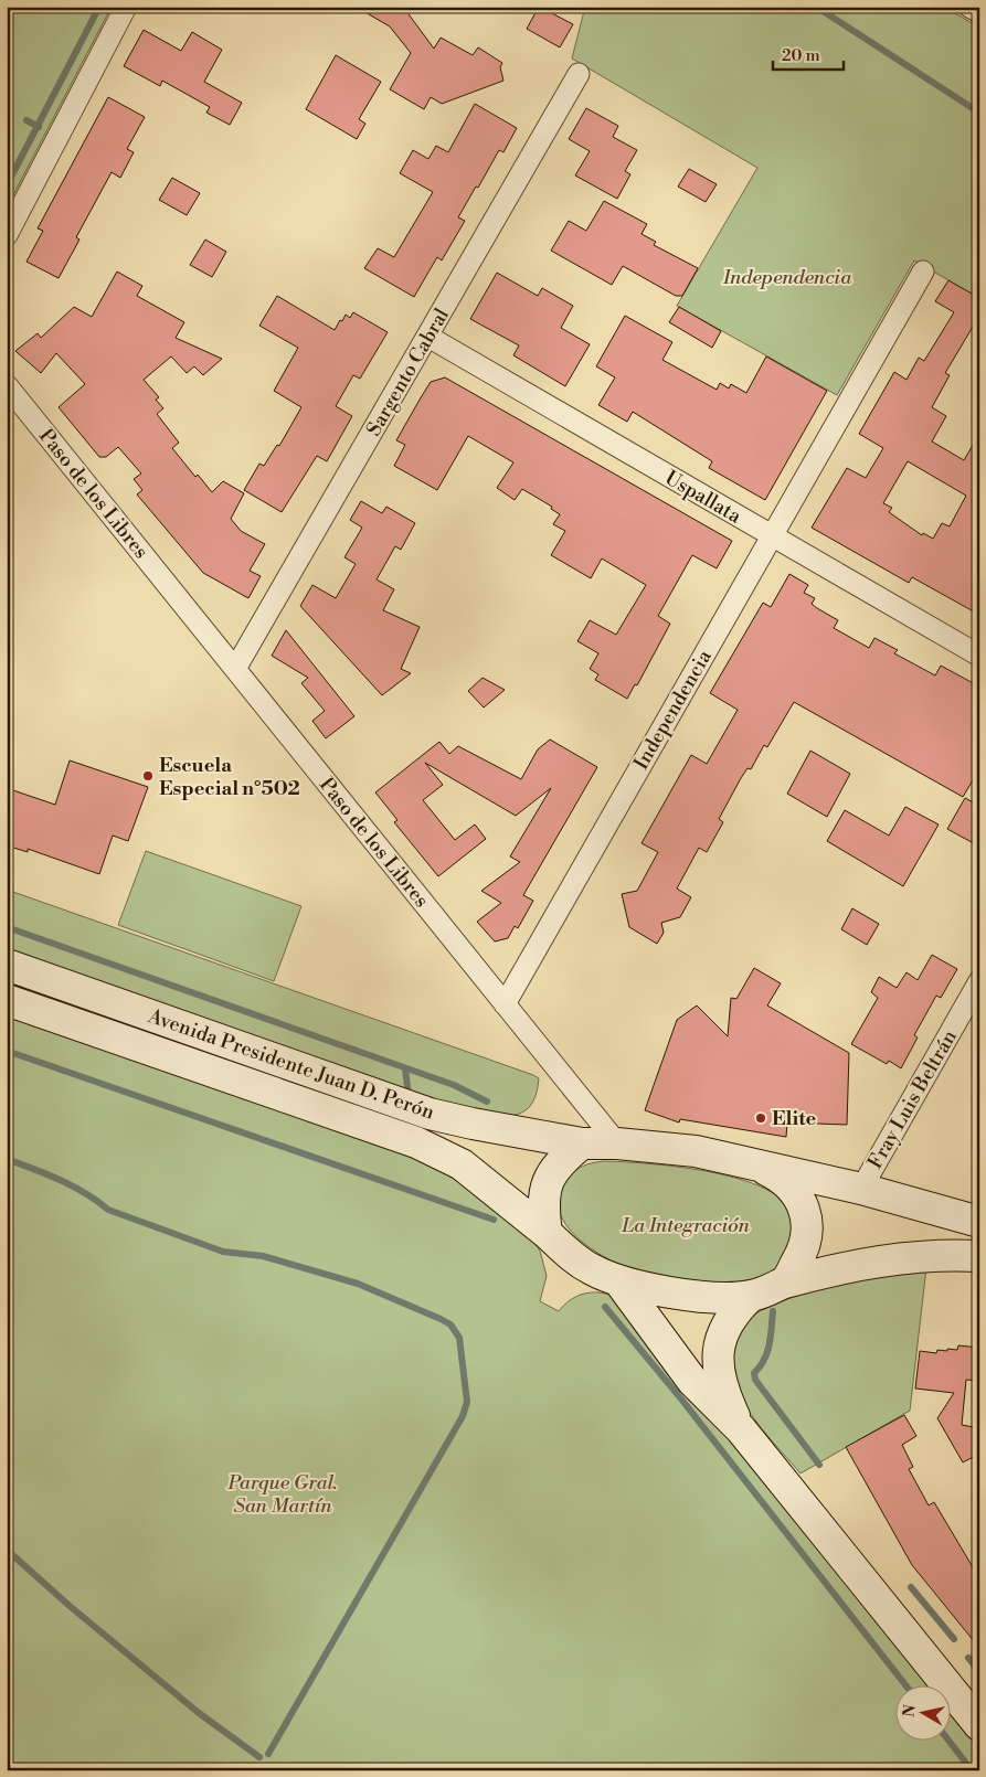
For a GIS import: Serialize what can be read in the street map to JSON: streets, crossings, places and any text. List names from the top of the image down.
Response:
{
  "streets": {
    "main road": ["Avenida Presidente Juan D. Perón"],
    "street": [
      "Sargento Cabral",
      "Paso de los Libres",
      "Uspallata",
      "Independencia",
      "Fray Luis Beltrán"
    ]
  },
  "crossings": [
    ["Sargento Cabral", "Paso de los Libres"],
    ["Sargento Cabral", "Uspallata"],
    ["Paso de los Libres", "Independencia"],
    ["Paso de los Libres", "Avenida Presidente Juan D. Perón"],
    ["Uspallata", "Independencia"],
    ["Avenida Presidente Juan D. Perón", "Fray Luis Beltrán"]
  ],
  "parks": ["Independencia", "La Integración", "Parque Gral. San Martín"],
  "places": ["Escuela Especial n°502", "Elite"],
  "scale_bar": "20 m",
  "north": "left"
}
